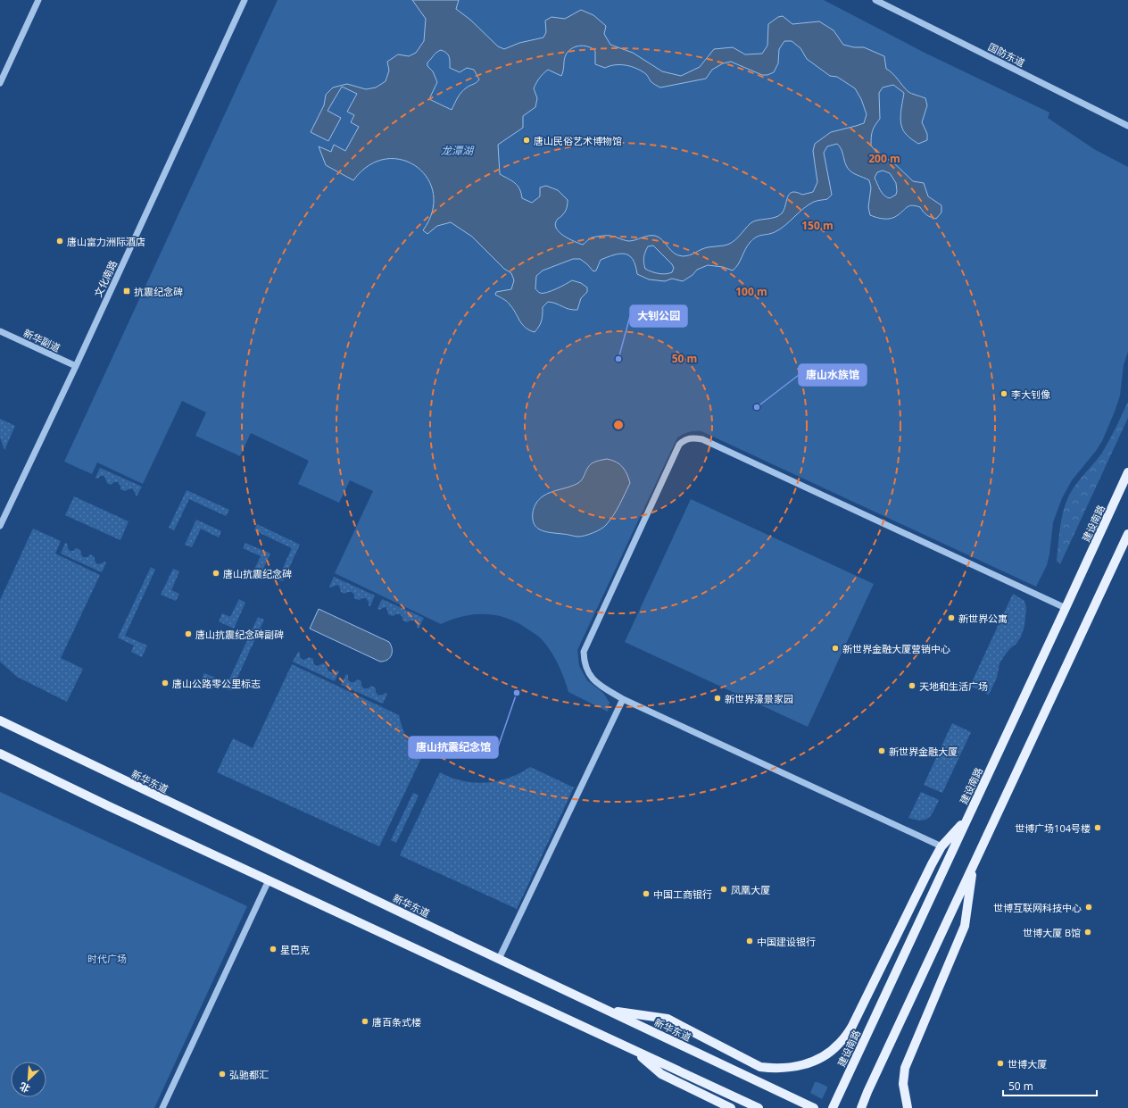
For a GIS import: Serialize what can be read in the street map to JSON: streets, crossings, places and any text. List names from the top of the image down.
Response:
{
  "streets": {
    "main road": ["建设南路", "新华东道"],
    "street": ["国防东道", "文化南路", "新华副道"]
  },
  "crossings": [
    ["文化南路", "新华副道"]
  ],
  "water": ["龙潭湖"],
  "parks": ["时代广场"],
  "places": {
    "other": [
      "唐山民俗艺术博物馆",
      "唐山富力洲际酒店",
      "大钊公园",
      "李大钊像",
      "唐山水族馆",
      "唐山抗震纪念碑",
      "新世界公寓",
      "唐山抗震纪念碑副碑",
      "新世界金融大厦营销中心",
      "唐山公路零公里标志",
      "天地和生活广场",
      "唐山抗震纪念馆",
      "新世界濠景家园",
      "新世界金融大厦",
      "世博广场104号楼",
      "凤凰大厦",
      "中国工商银行",
      "世博互联网科技中心",
      "世博大厦 B馆",
      "中国建设银行",
      "星巴克",
      "唐百条式楼",
      "世博大厦",
      "弘驰都汇"
    ],
    "transit": ["抗震纪念碑"]
  },
  "scale_bar": "50 m",
  "north": "bottom left",
  "rings": [
    "200 m",
    "150 m",
    "100 m",
    "50 m"
  ]
}
